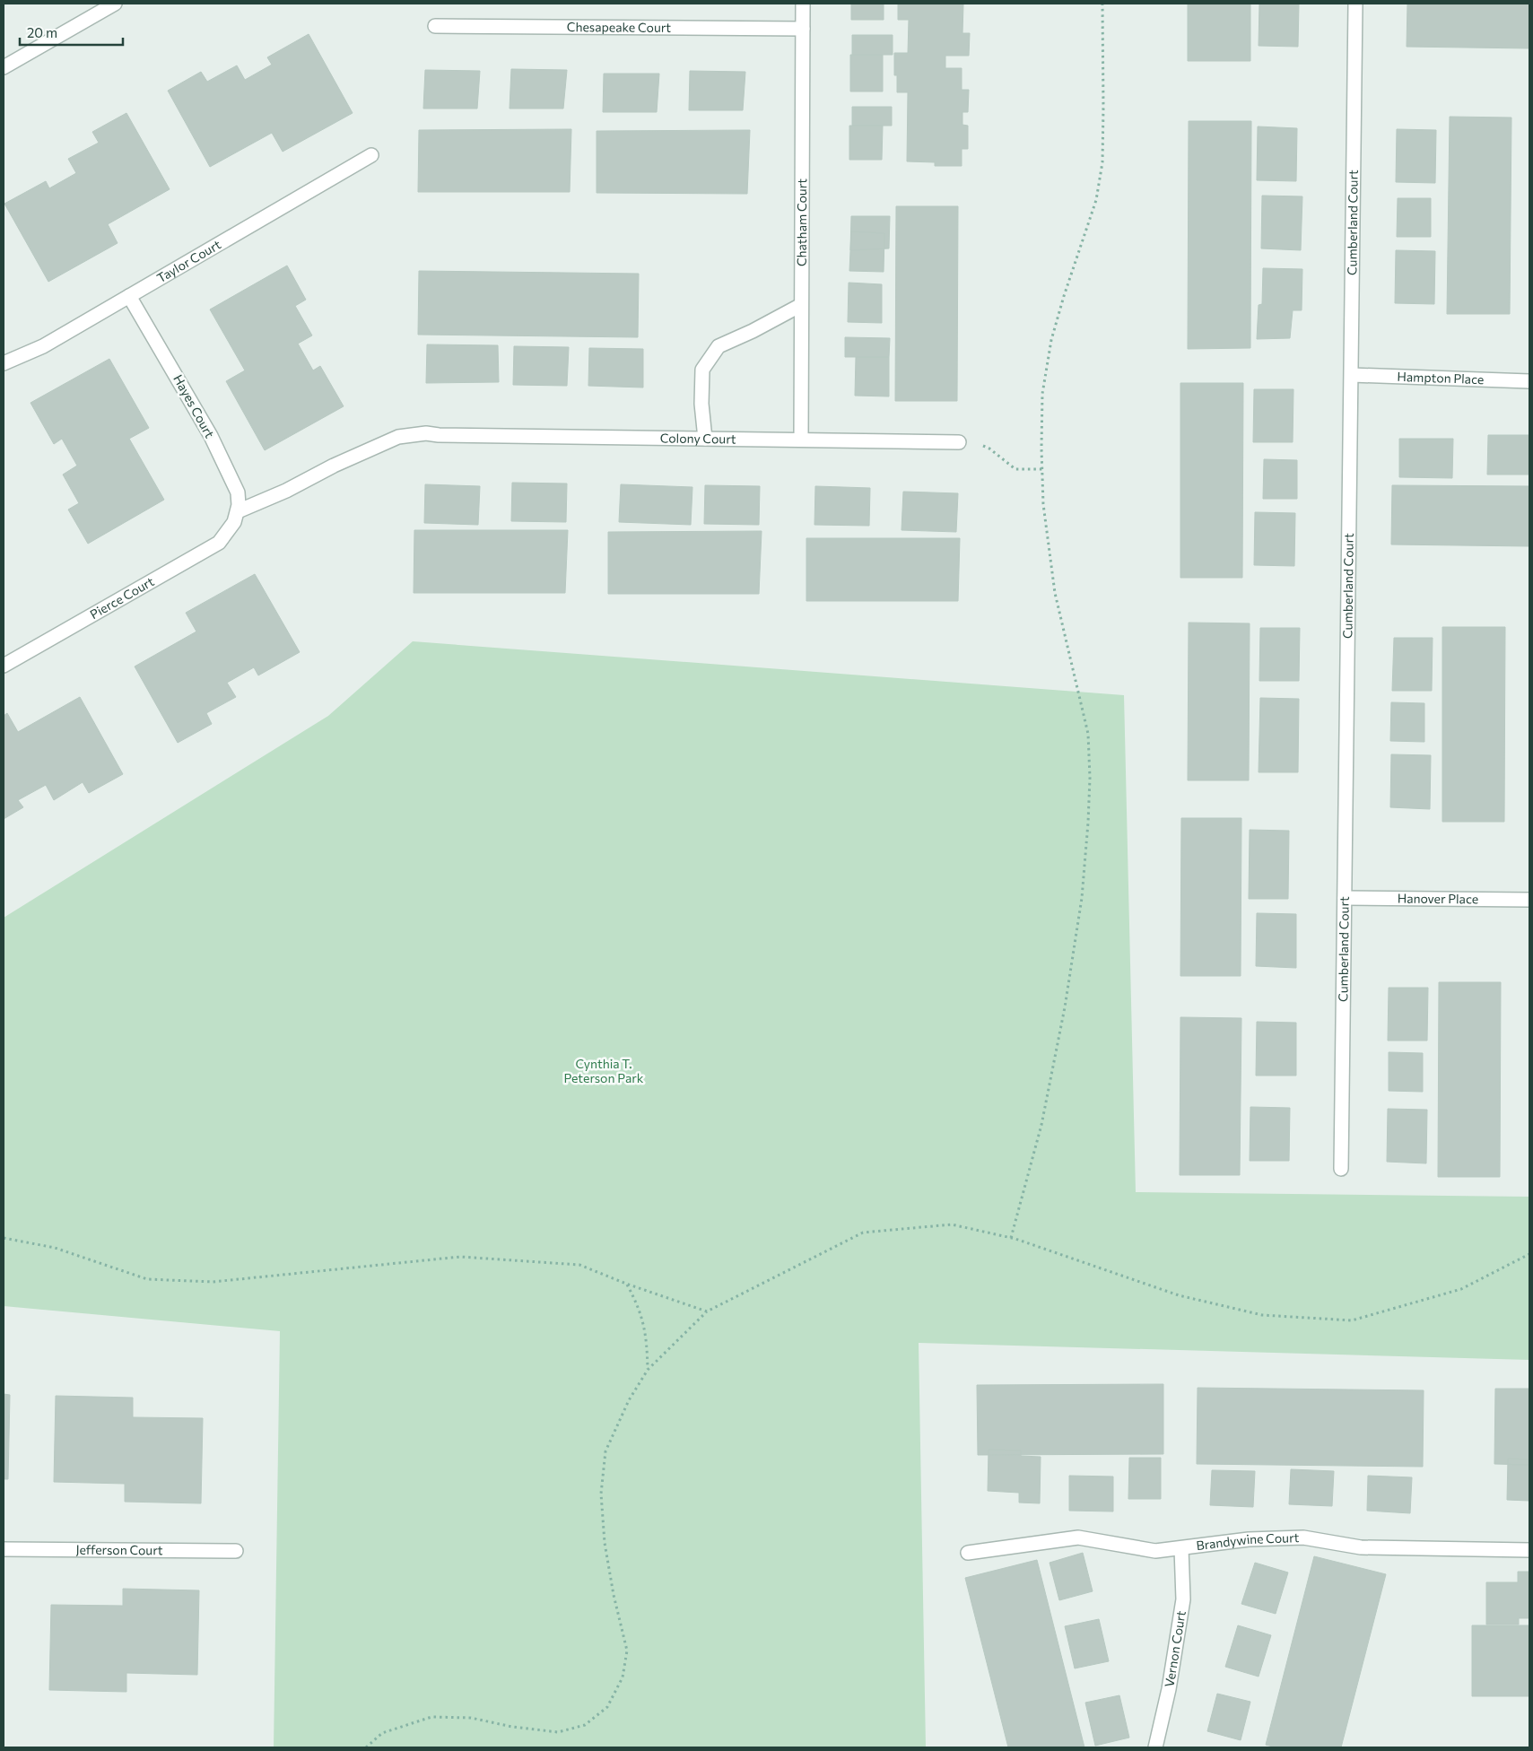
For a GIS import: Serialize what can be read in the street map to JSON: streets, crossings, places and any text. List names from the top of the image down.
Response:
{
  "streets": {
    "street": [
      "Chesapeake Court",
      "Chatham Court",
      "Cumberland Court",
      "Taylor Court",
      "Hampton Place",
      "Hayes Court",
      "Colony Court",
      "Pierce Court",
      "Hanover Place",
      "Brandywine Court",
      "Jefferson Court",
      "Vernon Court"
    ]
  },
  "crossings": [
    ["Chesapeake Court", "Chatham Court"],
    ["Chatham Court", "Colony Court"],
    ["Cumberland Court", "Hampton Place"],
    ["Cumberland Court", "Hanover Place"],
    ["Taylor Court", "Hayes Court"],
    ["Hayes Court", "Colony Court"],
    ["Hayes Court", "Pierce Court"],
    ["Colony Court", "Pierce Court"],
    ["Brandywine Court", "Vernon Court"]
  ],
  "parks": ["Cynthia T. Peterson Park"],
  "scale_bar": "20 m"
}
